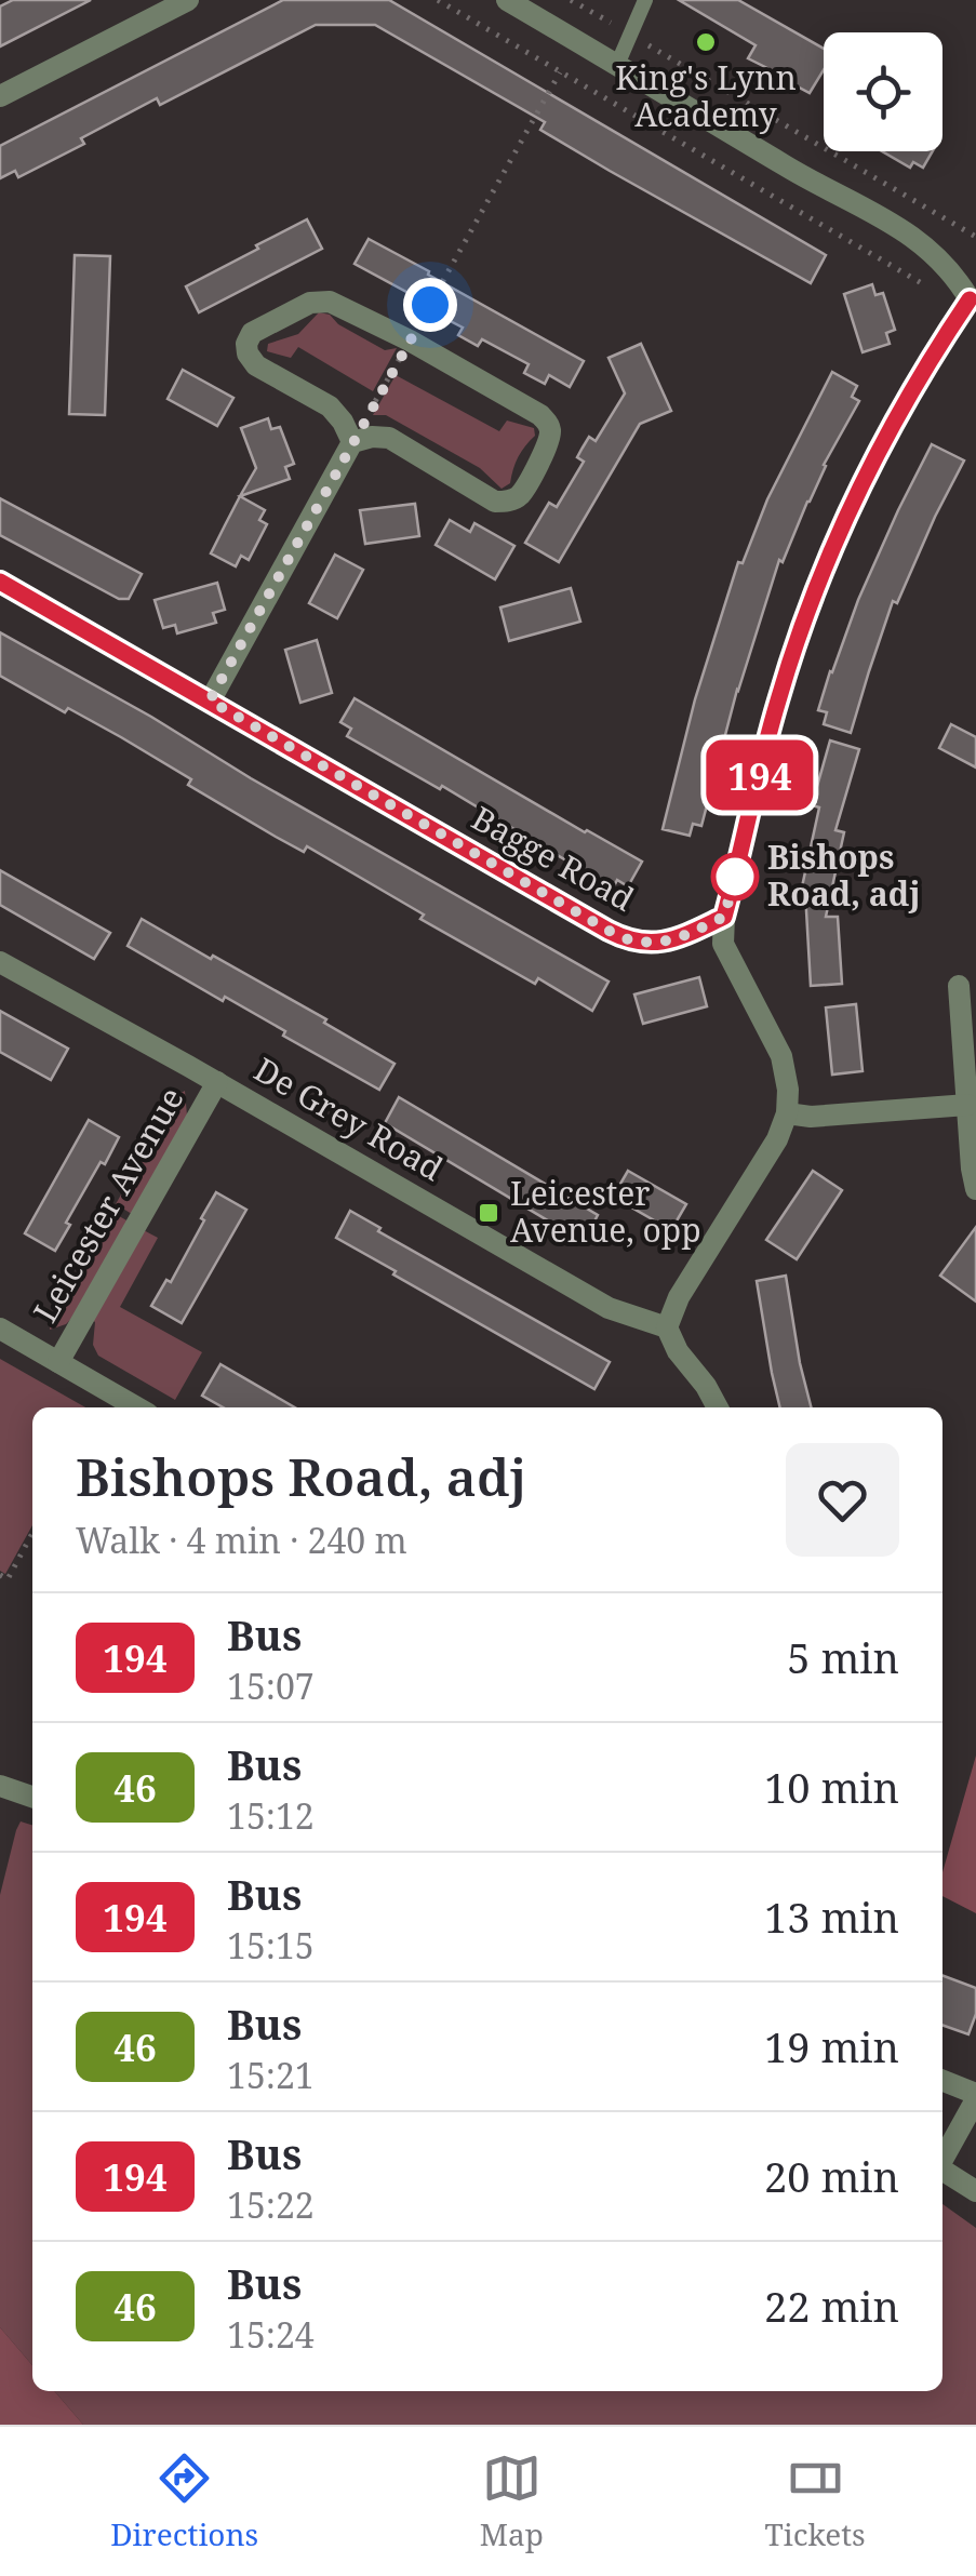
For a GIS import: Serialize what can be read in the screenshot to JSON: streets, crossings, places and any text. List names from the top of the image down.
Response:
{
  "streets": {
    "street": ["Bagge Road", "De Grey Road", "Leicester Avenue"]
  },
  "crossings": [
    ["De Grey Road", "Leicester Avenue"]
  ],
  "places": {
    "other": ["King's Lynn Academy", "Bishops Road, adj"],
    "transit": ["Leicester Avenue, opp"]
  },
  "lines": ["bus line 194"],
  "page": {
    "on_map": "194",
    "heading": ["Bishops Road, adj", "Walk · 4 min · 240 m"],
    "list": [
      {
        "mark": "194",
        "name": "Bus",
        "note": "15:07",
        "value": "5 min"
      },
      {
        "mark": "46",
        "name": "Bus",
        "note": "15:12",
        "value": "10 min"
      },
      {
        "mark": "194",
        "name": "Bus",
        "note": "15:15",
        "value": "13 min"
      },
      {
        "mark": "46",
        "name": "Bus",
        "note": "15:21",
        "value": "19 min"
      },
      {
        "mark": "194",
        "name": "Bus",
        "note": "15:22",
        "value": "20 min"
      },
      {
        "mark": "46",
        "name": "Bus",
        "note": "15:24",
        "value": "22 min"
      }
    ],
    "tabs": ["Directions", "Map", "Tickets"]
  }
}
